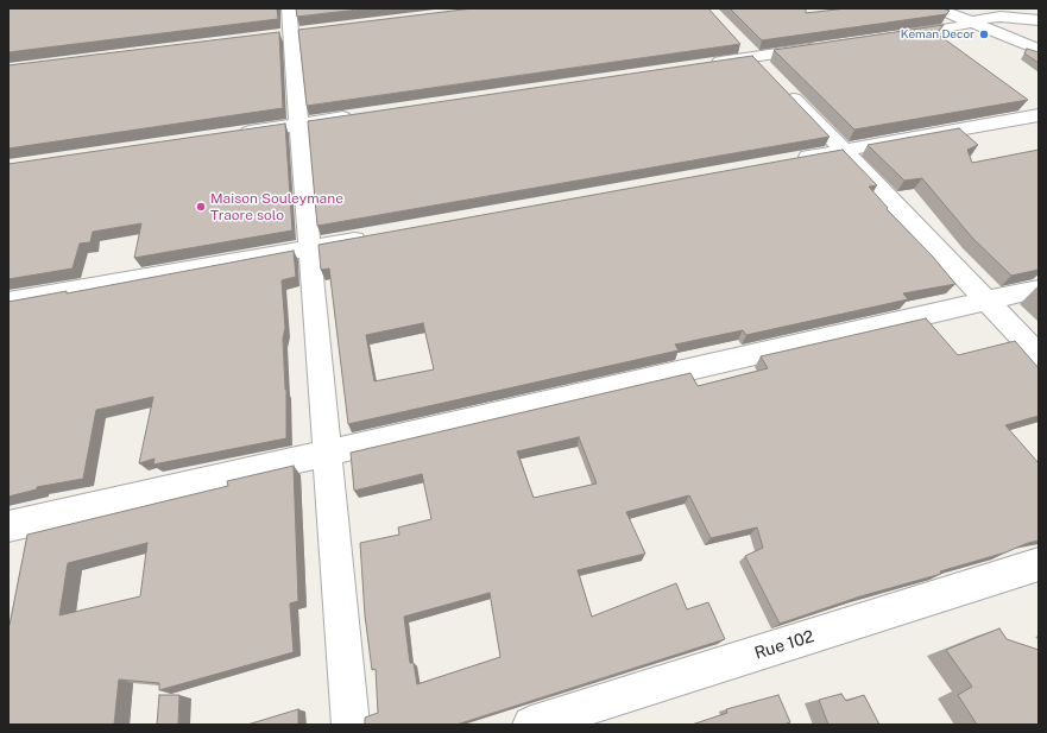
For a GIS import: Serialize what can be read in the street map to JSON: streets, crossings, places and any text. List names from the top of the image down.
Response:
{
  "streets": {
    "street": ["Rue 102"]
  },
  "places": ["Keman Decor", "Maison Souleymane Traore solo"]
}
